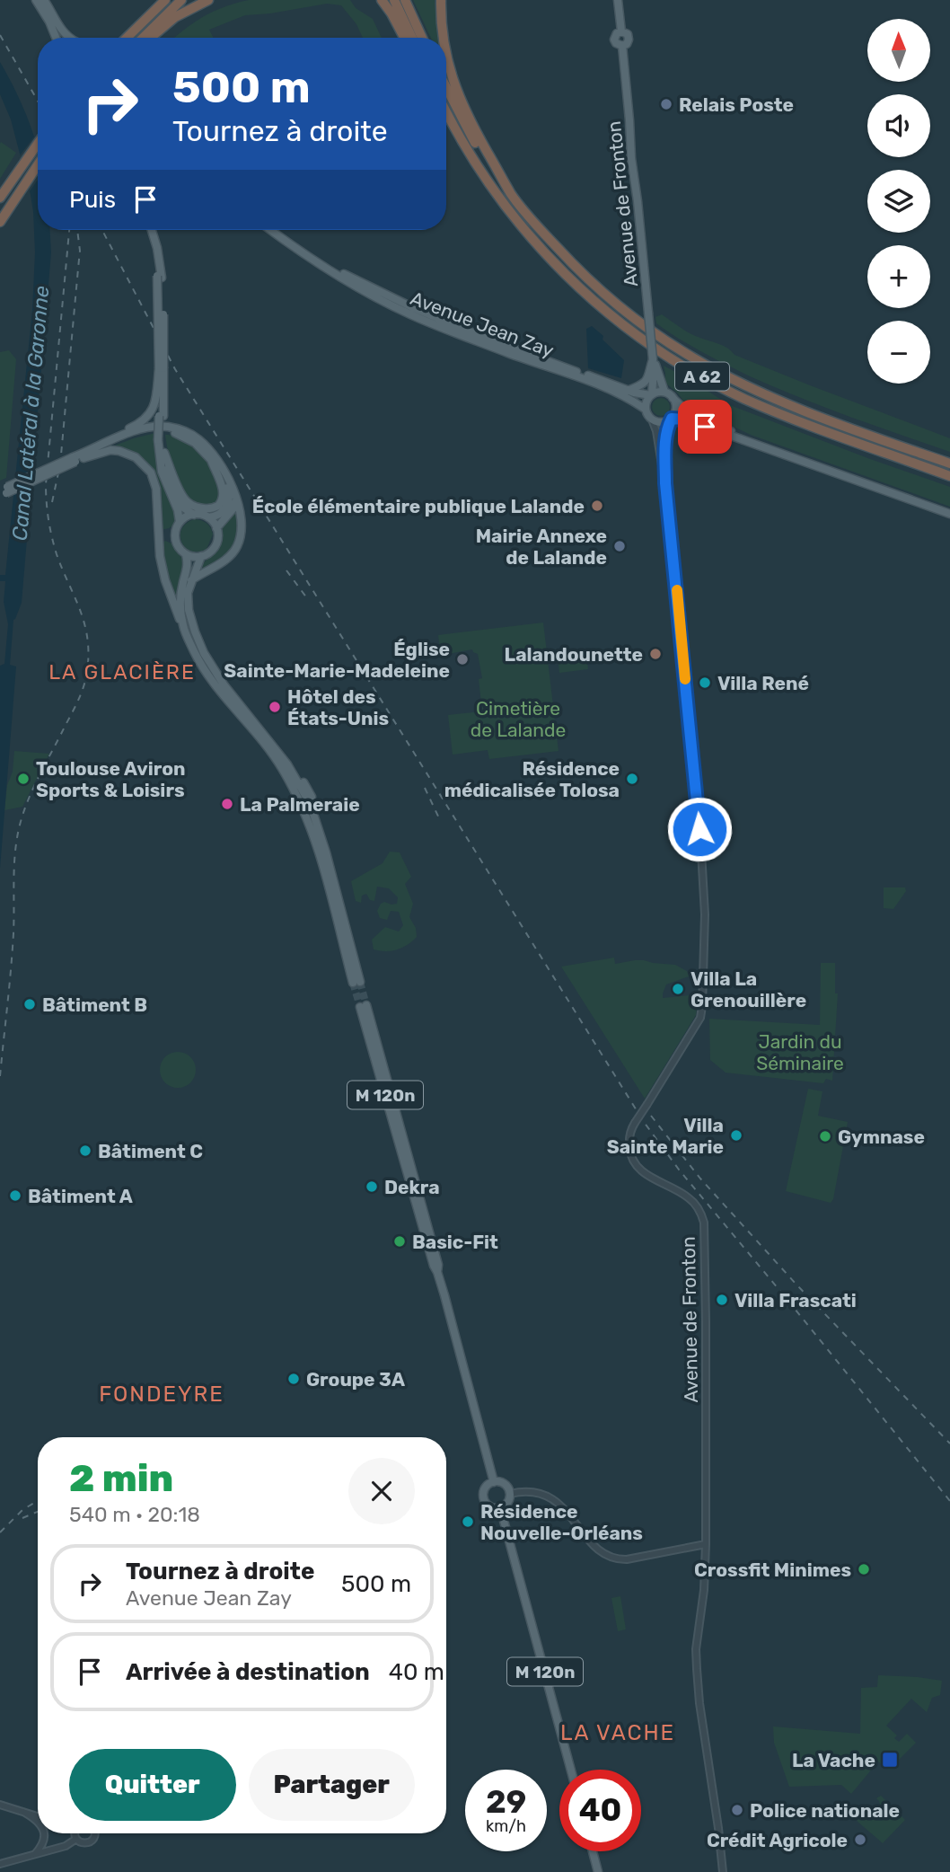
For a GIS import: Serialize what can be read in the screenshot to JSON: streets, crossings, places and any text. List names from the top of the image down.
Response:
{
  "streets": {
    "highway": ["A 62"],
    "main road": ["Avenue de Fronton", "Avenue Jean Zay", "M 120n"]
  },
  "crossings": [
    ["Avenue de Fronton", "Avenue Jean Zay"]
  ],
  "districts": ["LA GLACIÈRE", "FONDEYRE", "LA VACHE"],
  "water": ["Canal Latéral à la Garonne"],
  "parks": ["Cimetière de Lalande", "Jardin du Séminaire"],
  "places": {
    "other": [
      "Relais Poste",
      "École élémentaire publique Lalande",
      "Mairie Annexe de Lalande",
      "Lalandounette",
      "Église Sainte-Marie-Madeleine",
      "Villa René",
      "Hôtel des États-Unis",
      "Toulouse Aviron Sports & Loisirs",
      "Résidence médicalisée Tolosa",
      "La Palmeraie",
      "Villa La Grenouillère",
      "Bâtiment B",
      "Villa Sainte Marie",
      "Gymnase",
      "Bâtiment C",
      "Dekra",
      "Bâtiment A",
      "Basic-Fit",
      "Villa Frascati",
      "Groupe 3A",
      "Résidence Nouvelle-Orléans",
      "Crossfit Minimes",
      "Police nationale",
      "Crédit Agricole"
    ],
    "transit": ["La Vache"]
  },
  "north": "top",
  "page": {
    "map_buttons": ["+", "−"],
    "turn": ["500 m", "Tournez à droite"],
    "then": "Puis",
    "heading": ["2 min", "540 m · 20:18"],
    "list": [
      {
        "name": "Tournez à droite",
        "note": "Avenue Jean Zay",
        "value": "500 m"
      },
      {
        "name": "Arrivée à destination",
        "value": "40 m"
      }
    ],
    "buttons": ["Quitter", "Partager"],
    "speed": "29 km/h",
    "limit": "40"
  }
}
